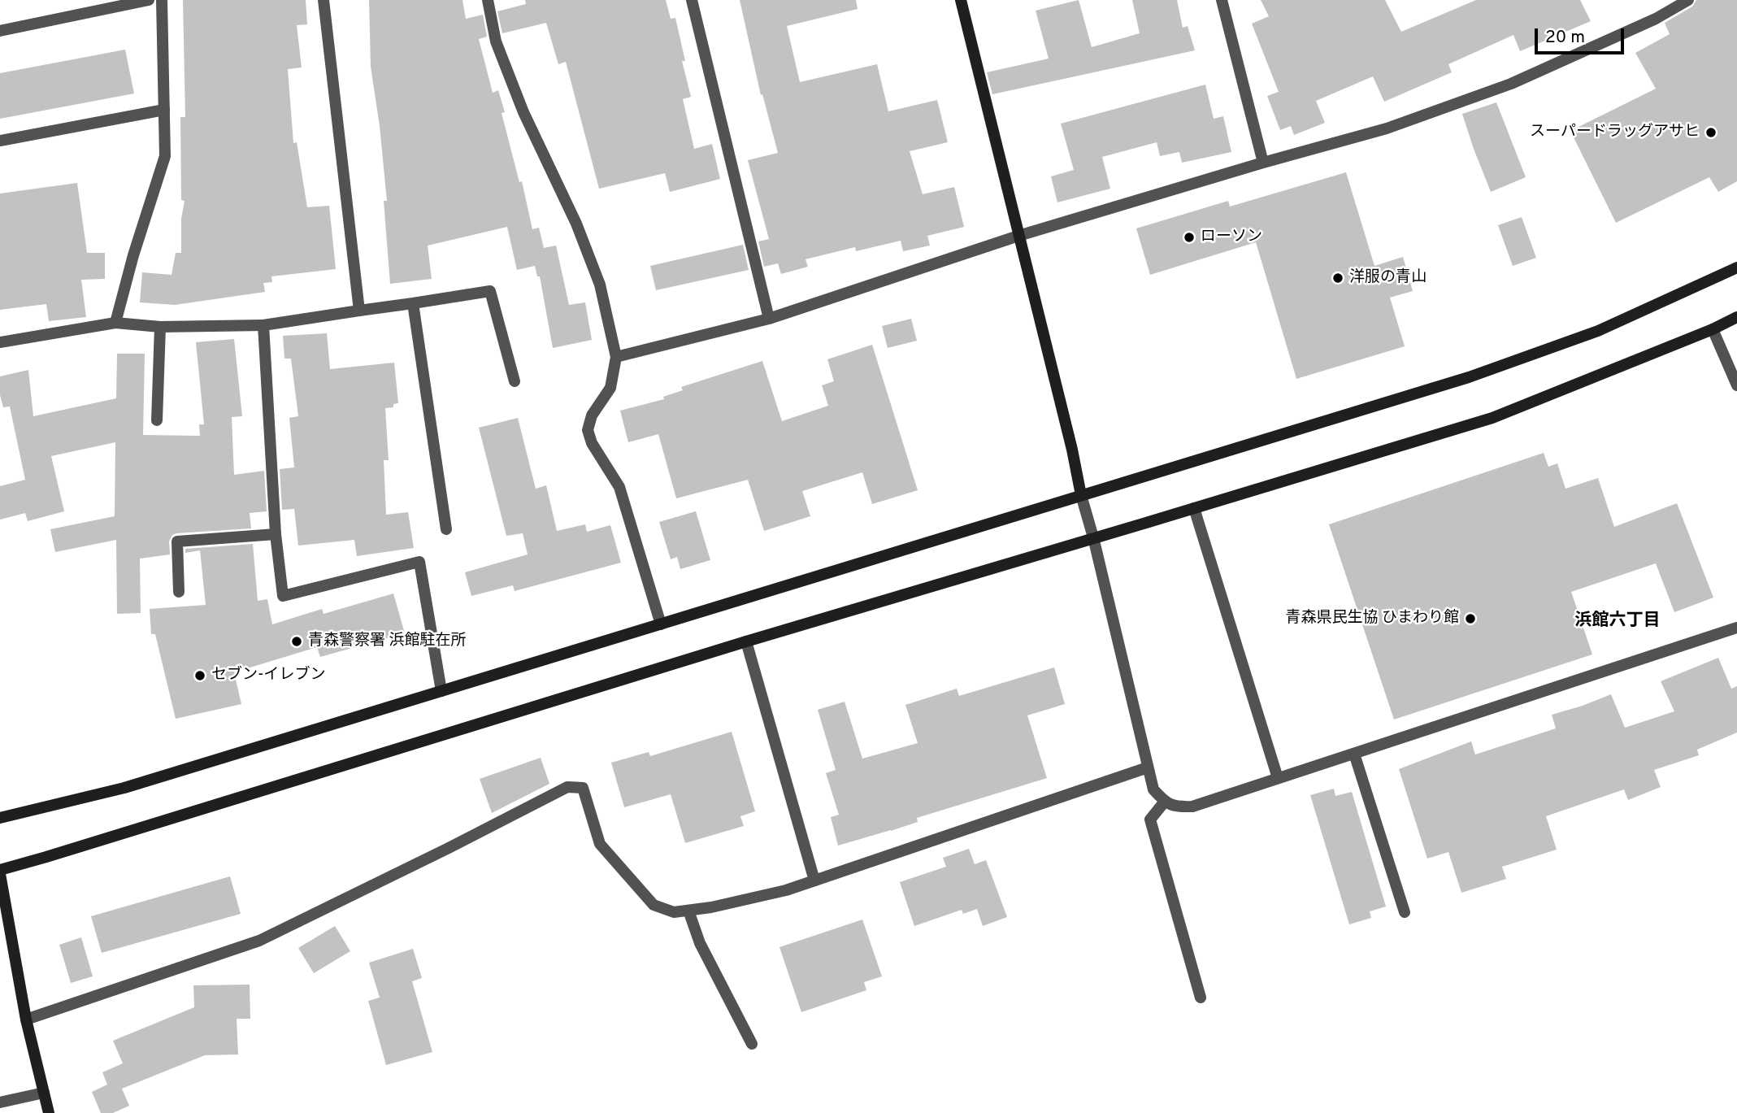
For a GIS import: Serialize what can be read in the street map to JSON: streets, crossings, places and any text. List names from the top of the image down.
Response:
{
  "districts": ["浜館六丁目"],
  "places": [
    "スーパードラッグアサヒ",
    "ローソン",
    "洋服の青山",
    "青森県民生協 ひまわり館",
    "青森警察署 浜館駐在所",
    "セブン-イレブン"
  ],
  "scale_bar": "20 m"
}
